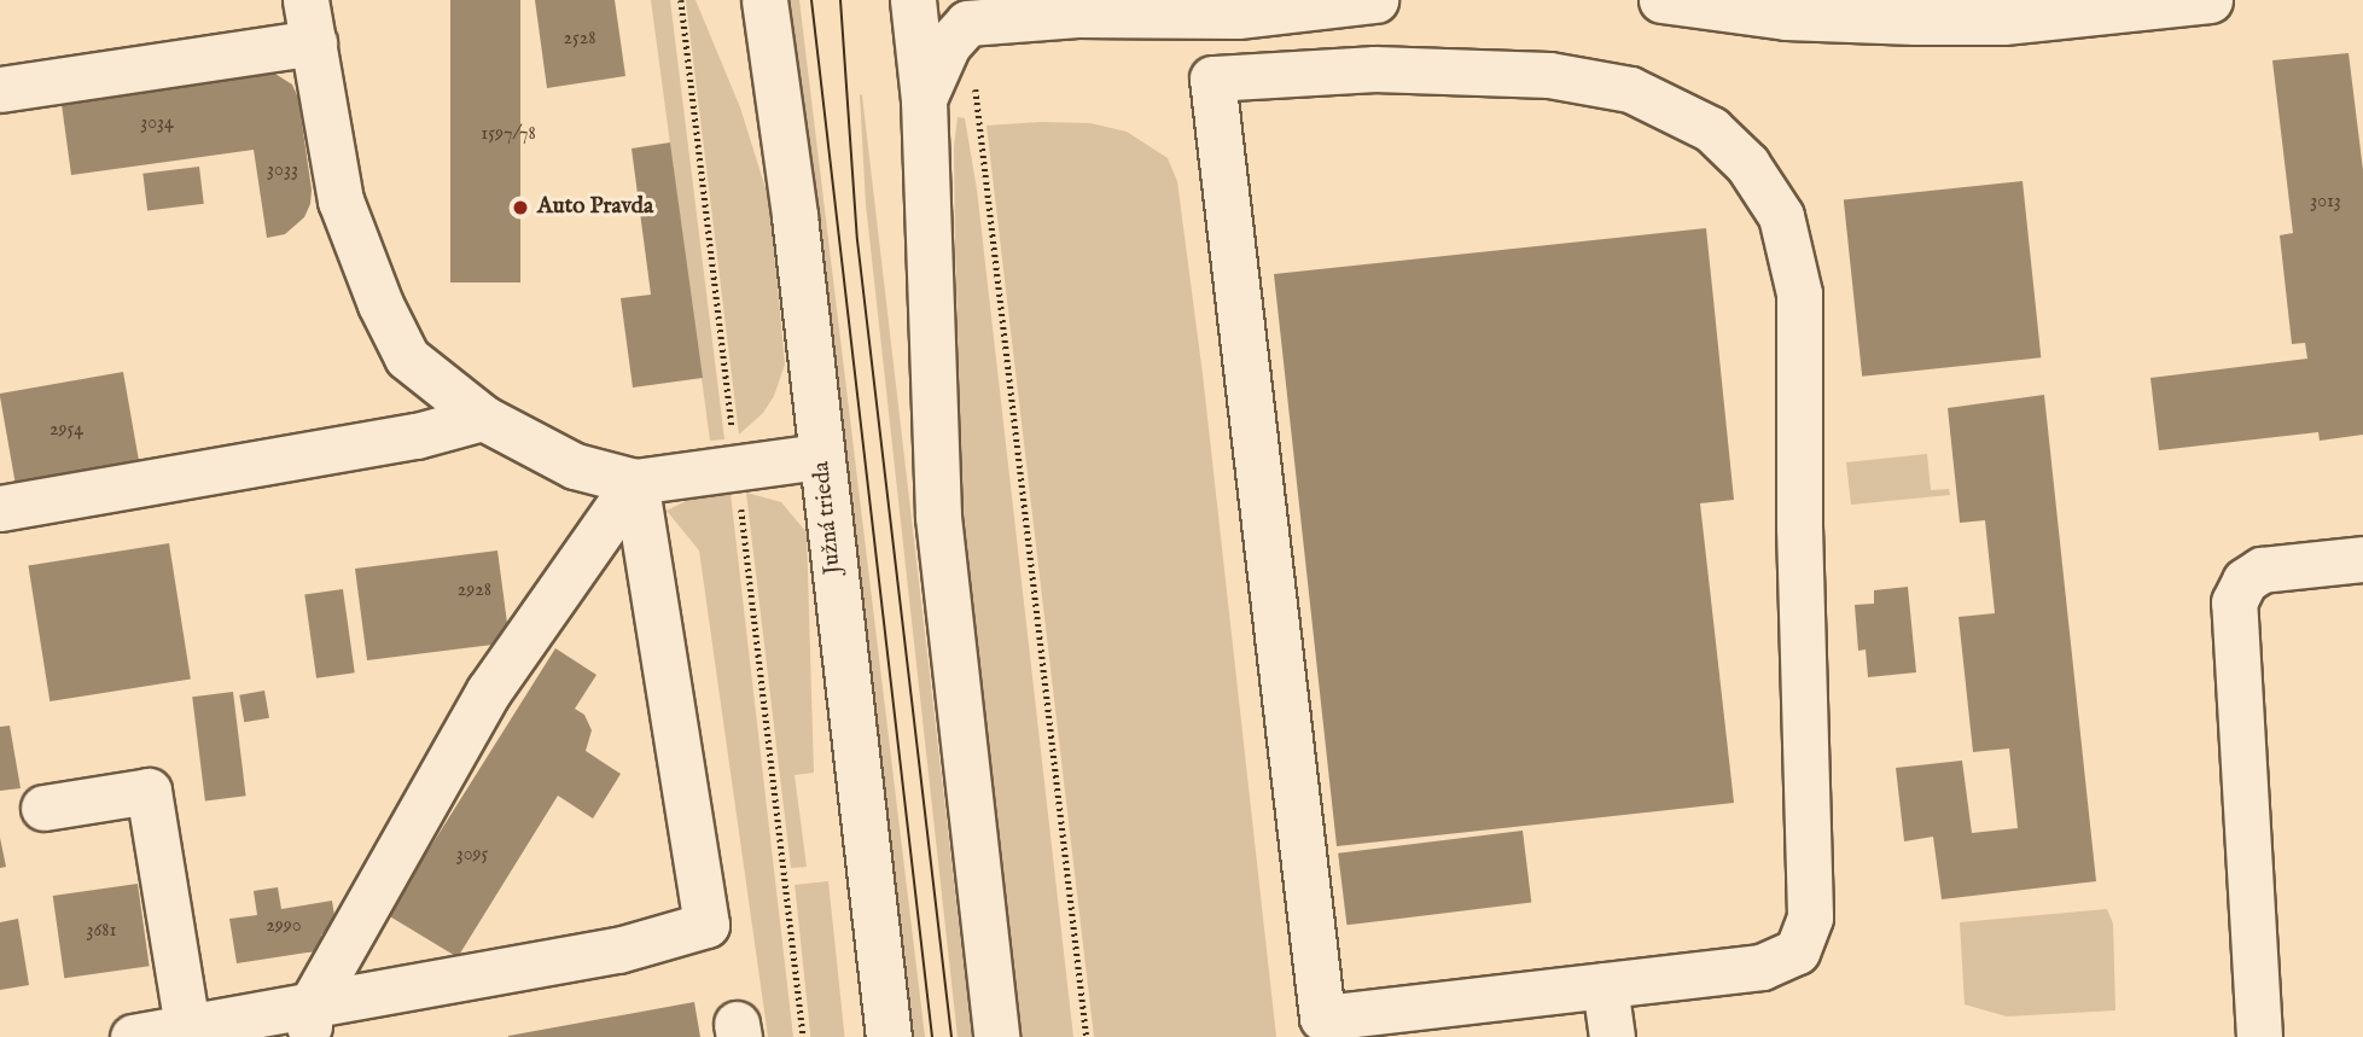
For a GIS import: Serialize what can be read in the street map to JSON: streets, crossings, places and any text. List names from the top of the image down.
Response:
{
  "streets": {
    "street": ["Južná trieda"]
  },
  "places": ["Auto Pravda"],
  "house_numbers": [
    "2528",
    "3034",
    "1597/78",
    "3033",
    "3013",
    "2954",
    "2928",
    "3095",
    "2990",
    "3681"
  ]
}
